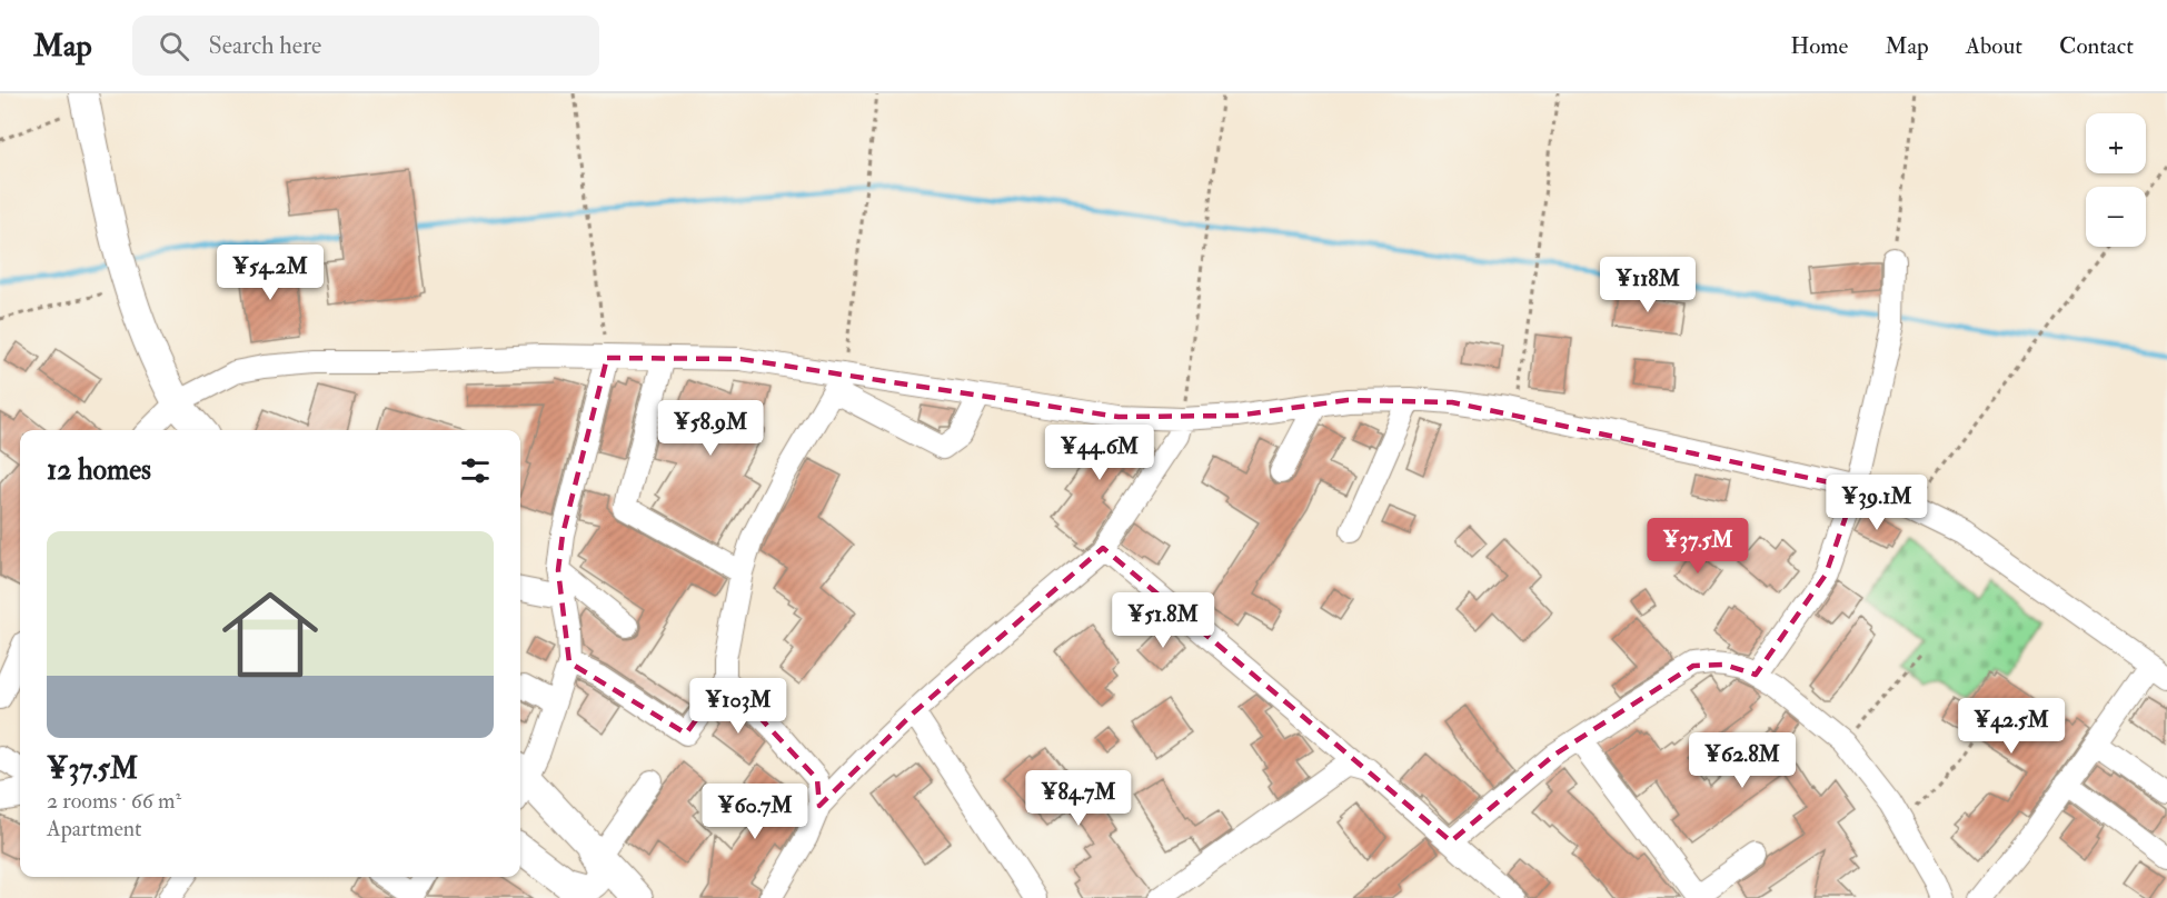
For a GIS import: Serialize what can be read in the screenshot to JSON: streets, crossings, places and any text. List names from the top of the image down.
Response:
{
  "page": {
    "header": "Map",
    "search": "Search here",
    "nav": [
      "Home",
      "Map",
      "About",
      "Contact"
    ],
    "map_buttons": ["+", "−"],
    "price": [
      "¥54.2M",
      "¥118M",
      "¥58.9M",
      "¥44.6M",
      "¥39.1M",
      "¥37.5M",
      "¥51.8M",
      "¥103M",
      "¥42.5M",
      "¥62.8M",
      "¥84.7M",
      "¥60.7M"
    ],
    "heading": "12 homes",
    "list": [
      {
        "name": "¥37.5M",
        "note": "2 rooms · 66 m² · Apartment"
      }
    ]
  }
}
